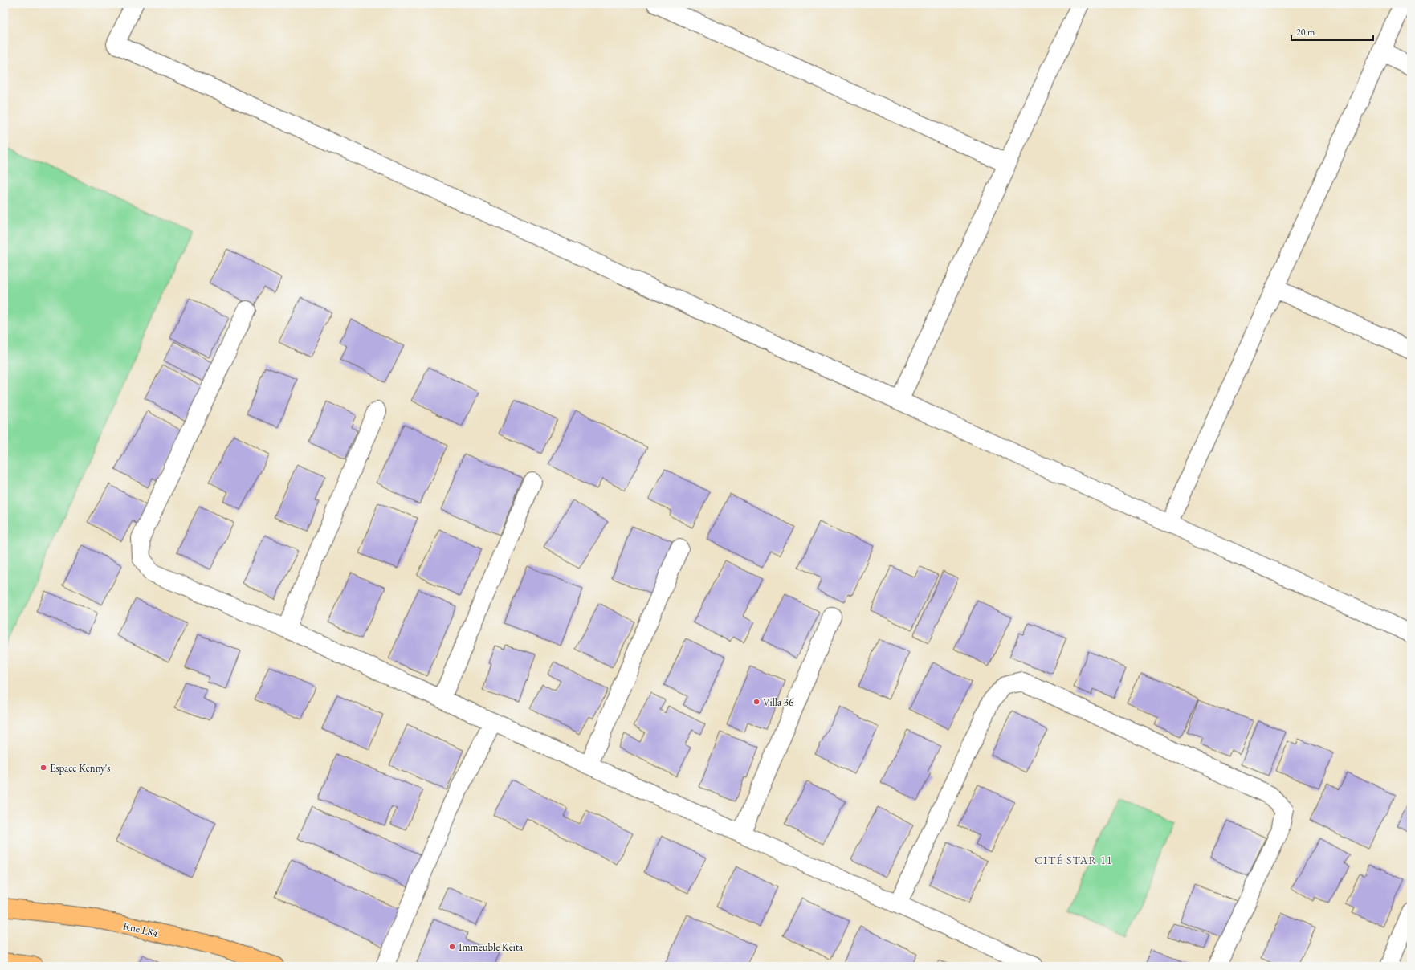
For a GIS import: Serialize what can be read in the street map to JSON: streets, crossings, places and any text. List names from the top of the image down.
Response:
{
  "streets": {
    "main road": ["Rue L84"]
  },
  "districts": ["CITÉ STAR 11"],
  "places": ["Villa 36", "Espace Kenny's", "Immeuble Keïta"],
  "scale_bar": "20 m"
}
